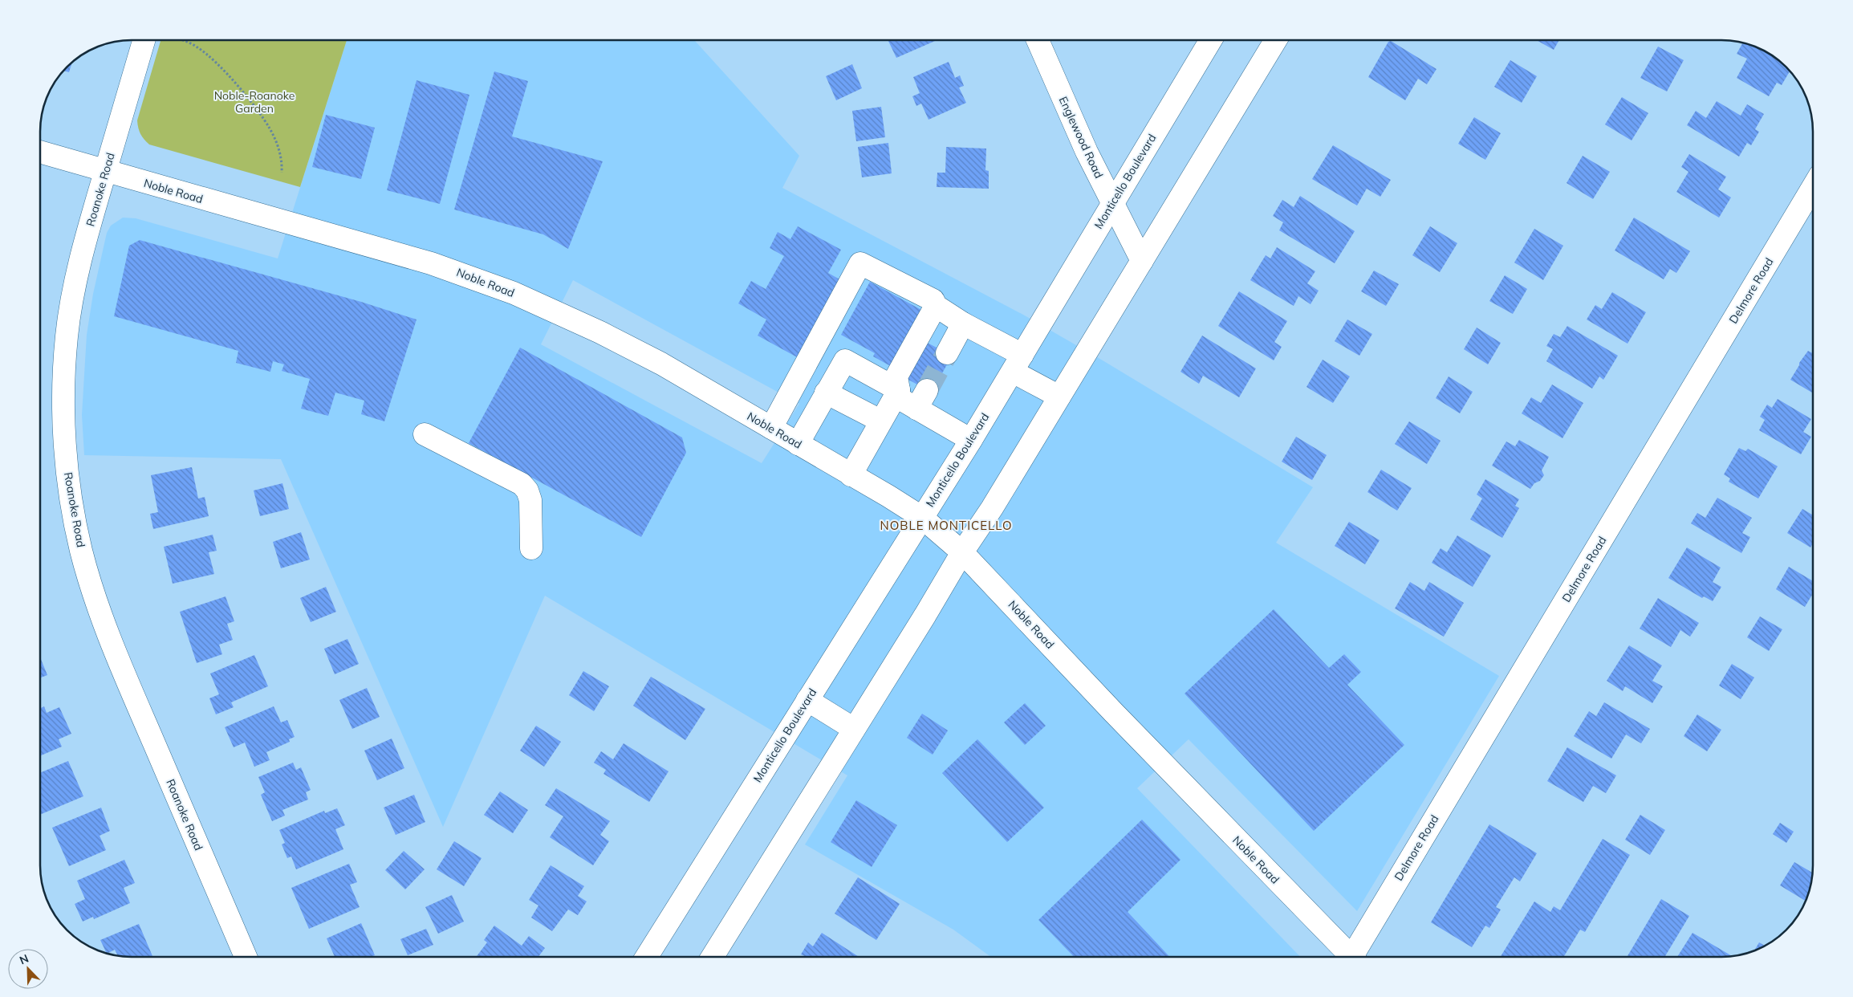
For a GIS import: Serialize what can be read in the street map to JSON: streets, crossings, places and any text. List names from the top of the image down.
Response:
{
  "streets": {
    "main road": [
      "Englewood Road",
      "Monticello Boulevard",
      "Roanoke Road",
      "Noble Road",
      "Delmore Road"
    ]
  },
  "crossings": [
    ["Englewood Road", "Monticello Boulevard"],
    ["Monticello Boulevard", "Noble Road"],
    ["Roanoke Road", "Noble Road"]
  ],
  "districts": ["NOBLE MONTICELLO"],
  "parks": ["Noble-Roanoke Garden"],
  "north": "top left"
}
